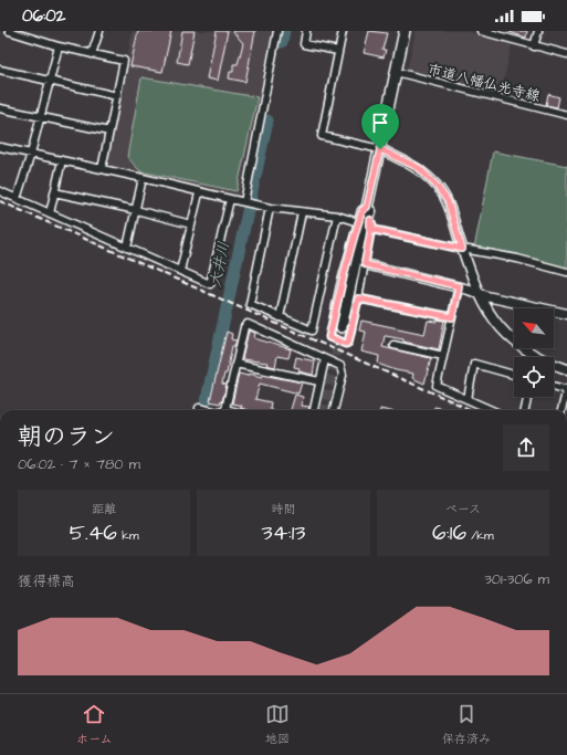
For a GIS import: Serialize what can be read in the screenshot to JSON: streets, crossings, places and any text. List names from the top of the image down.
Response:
{
  "streets": {
    "street": ["市道八幡仏光寺線"]
  },
  "water": ["大井川"],
  "north": "top left",
  "page": {
    "status": "06:02",
    "heading": ["朝のラン", "06:02 · 7 × 780 m"],
    "stats": [
      ["距離", "5.46 km"],
      ["時間", "34:13"],
      ["ペース", "6:16 /km"]
    ],
    "chart": ["獲得標高", "301–306 m"],
    "tabs": ["ホーム", "地図", "保存済み"]
  }
}
